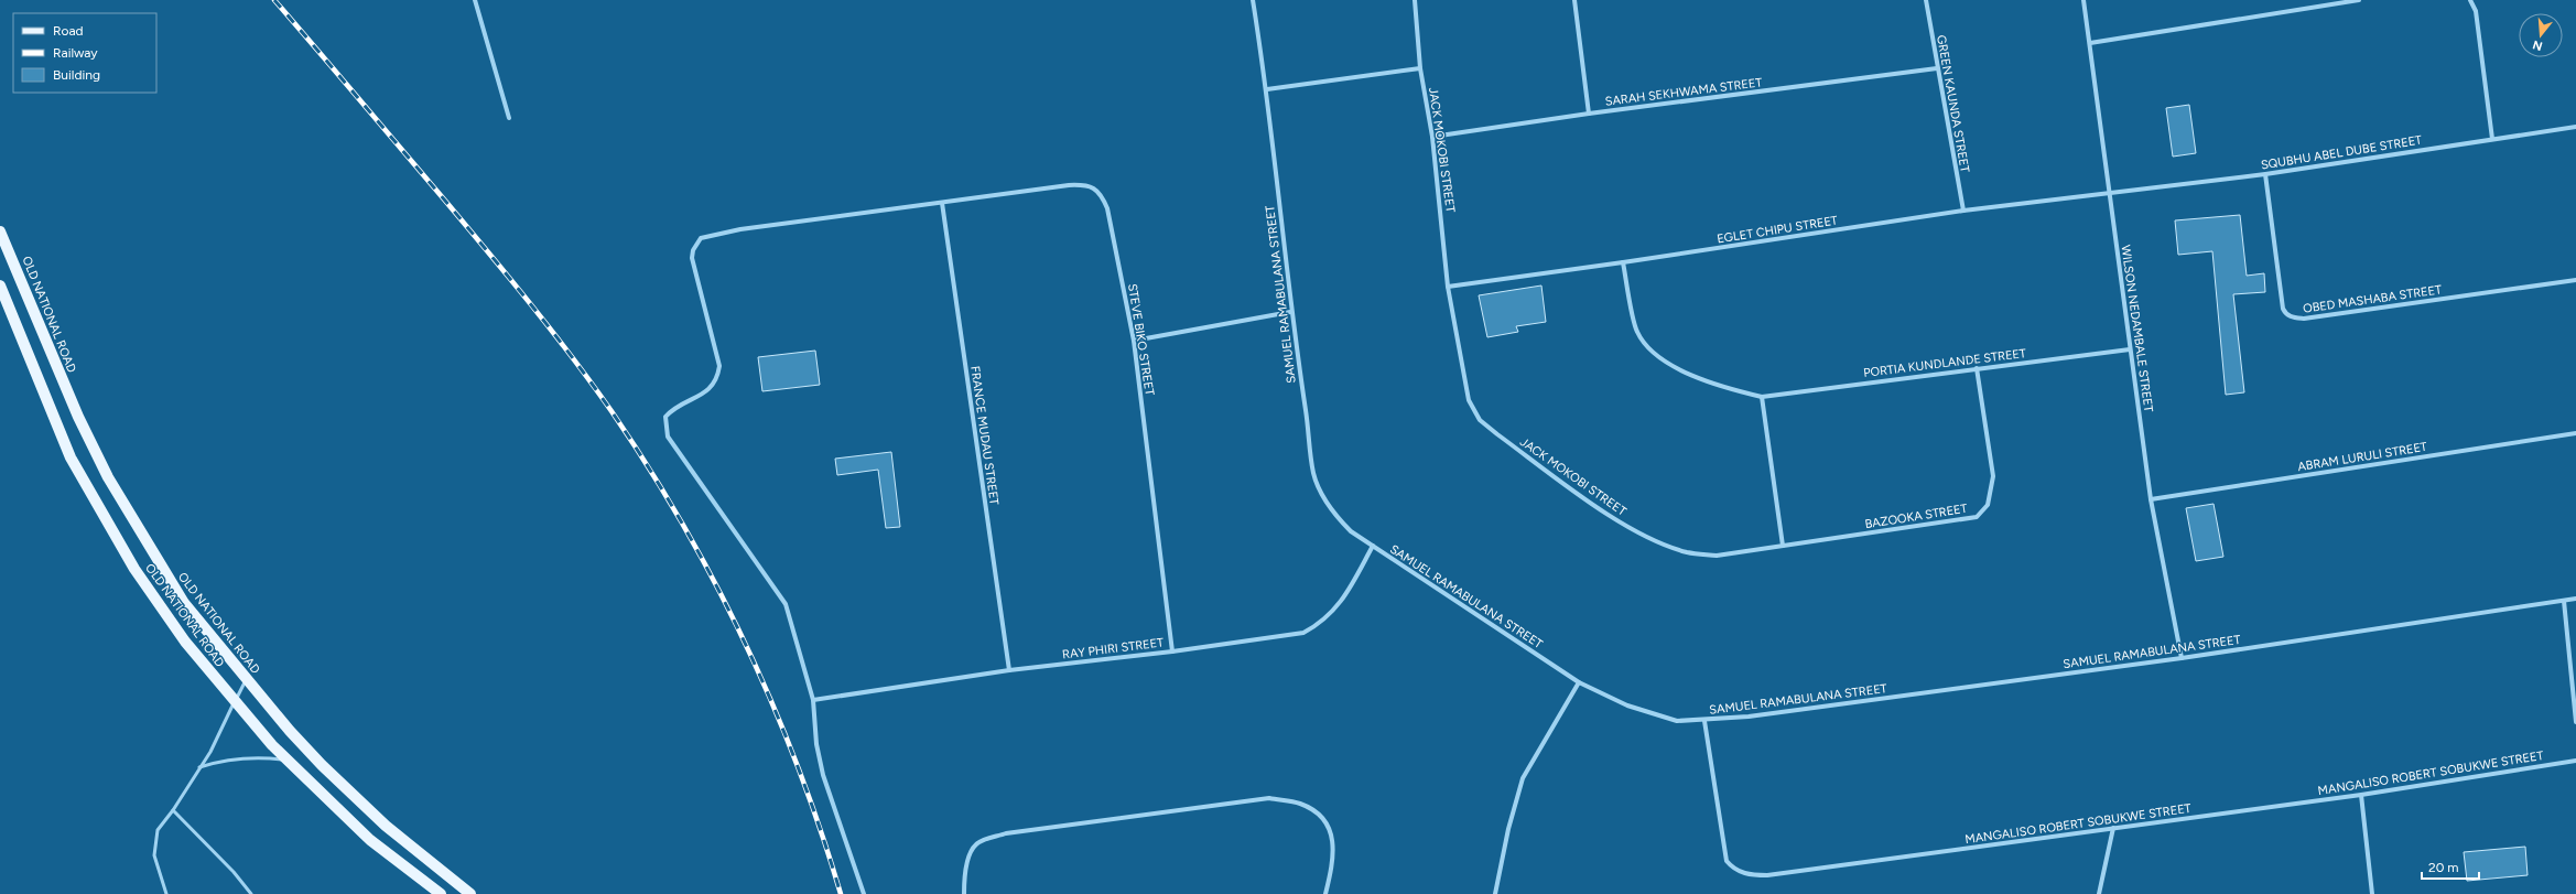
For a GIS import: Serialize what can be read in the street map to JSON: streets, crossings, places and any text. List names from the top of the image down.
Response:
{
  "streets": {
    "main road": ["OLD NATIONAL ROAD"],
    "street": [
      "SARAH SEKHWAMA STREET",
      "GREEN KAUNDA STREET",
      "JACK MOKOBI STREET",
      "SQUBHU ABEL DUBE STREET",
      "EGLET CHIPU STREET",
      "SAMUEL RAMABULANA STREET",
      "OBED MASHABA STREET",
      "WILSON NEDAMBALE STREET",
      "STEVE BIKO STREET",
      "PORTIA KUNDLANDE STREET",
      "FRANCE MUDAU STREET",
      "ABRAM LURULI STREET",
      "BAZOOKA STREET",
      "RAY PHIRI STREET",
      "MANGALISO ROBERT SOBUKWE STREET"
    ]
  },
  "crossings": [
    ["SARAH SEKHWAMA STREET", "GREEN KAUNDA STREET"],
    ["SARAH SEKHWAMA STREET", "JACK MOKOBI STREET"],
    ["GREEN KAUNDA STREET", "EGLET CHIPU STREET"],
    ["JACK MOKOBI STREET", "EGLET CHIPU STREET"],
    ["JACK MOKOBI STREET", "BAZOOKA STREET"],
    ["SQUBHU ABEL DUBE STREET", "EGLET CHIPU STREET"],
    ["SQUBHU ABEL DUBE STREET", "OBED MASHABA STREET"],
    ["SQUBHU ABEL DUBE STREET", "WILSON NEDAMBALE STREET"],
    ["EGLET CHIPU STREET", "WILSON NEDAMBALE STREET"],
    ["SAMUEL RAMABULANA STREET", "WILSON NEDAMBALE STREET"],
    ["SAMUEL RAMABULANA STREET", "RAY PHIRI STREET"],
    ["SAMUEL RAMABULANA STREET", "MANGALISO ROBERT SOBUKWE STREET"],
    ["WILSON NEDAMBALE STREET", "PORTIA KUNDLANDE STREET"],
    ["WILSON NEDAMBALE STREET", "ABRAM LURULI STREET"],
    ["STEVE BIKO STREET", "FRANCE MUDAU STREET"],
    ["STEVE BIKO STREET", "RAY PHIRI STREET"],
    ["PORTIA KUNDLANDE STREET", "BAZOOKA STREET"],
    ["FRANCE MUDAU STREET", "RAY PHIRI STREET"]
  ],
  "legend": ["Road", "Railway", "Building"],
  "scale_bar": "20 m",
  "north": "bottom"
}
